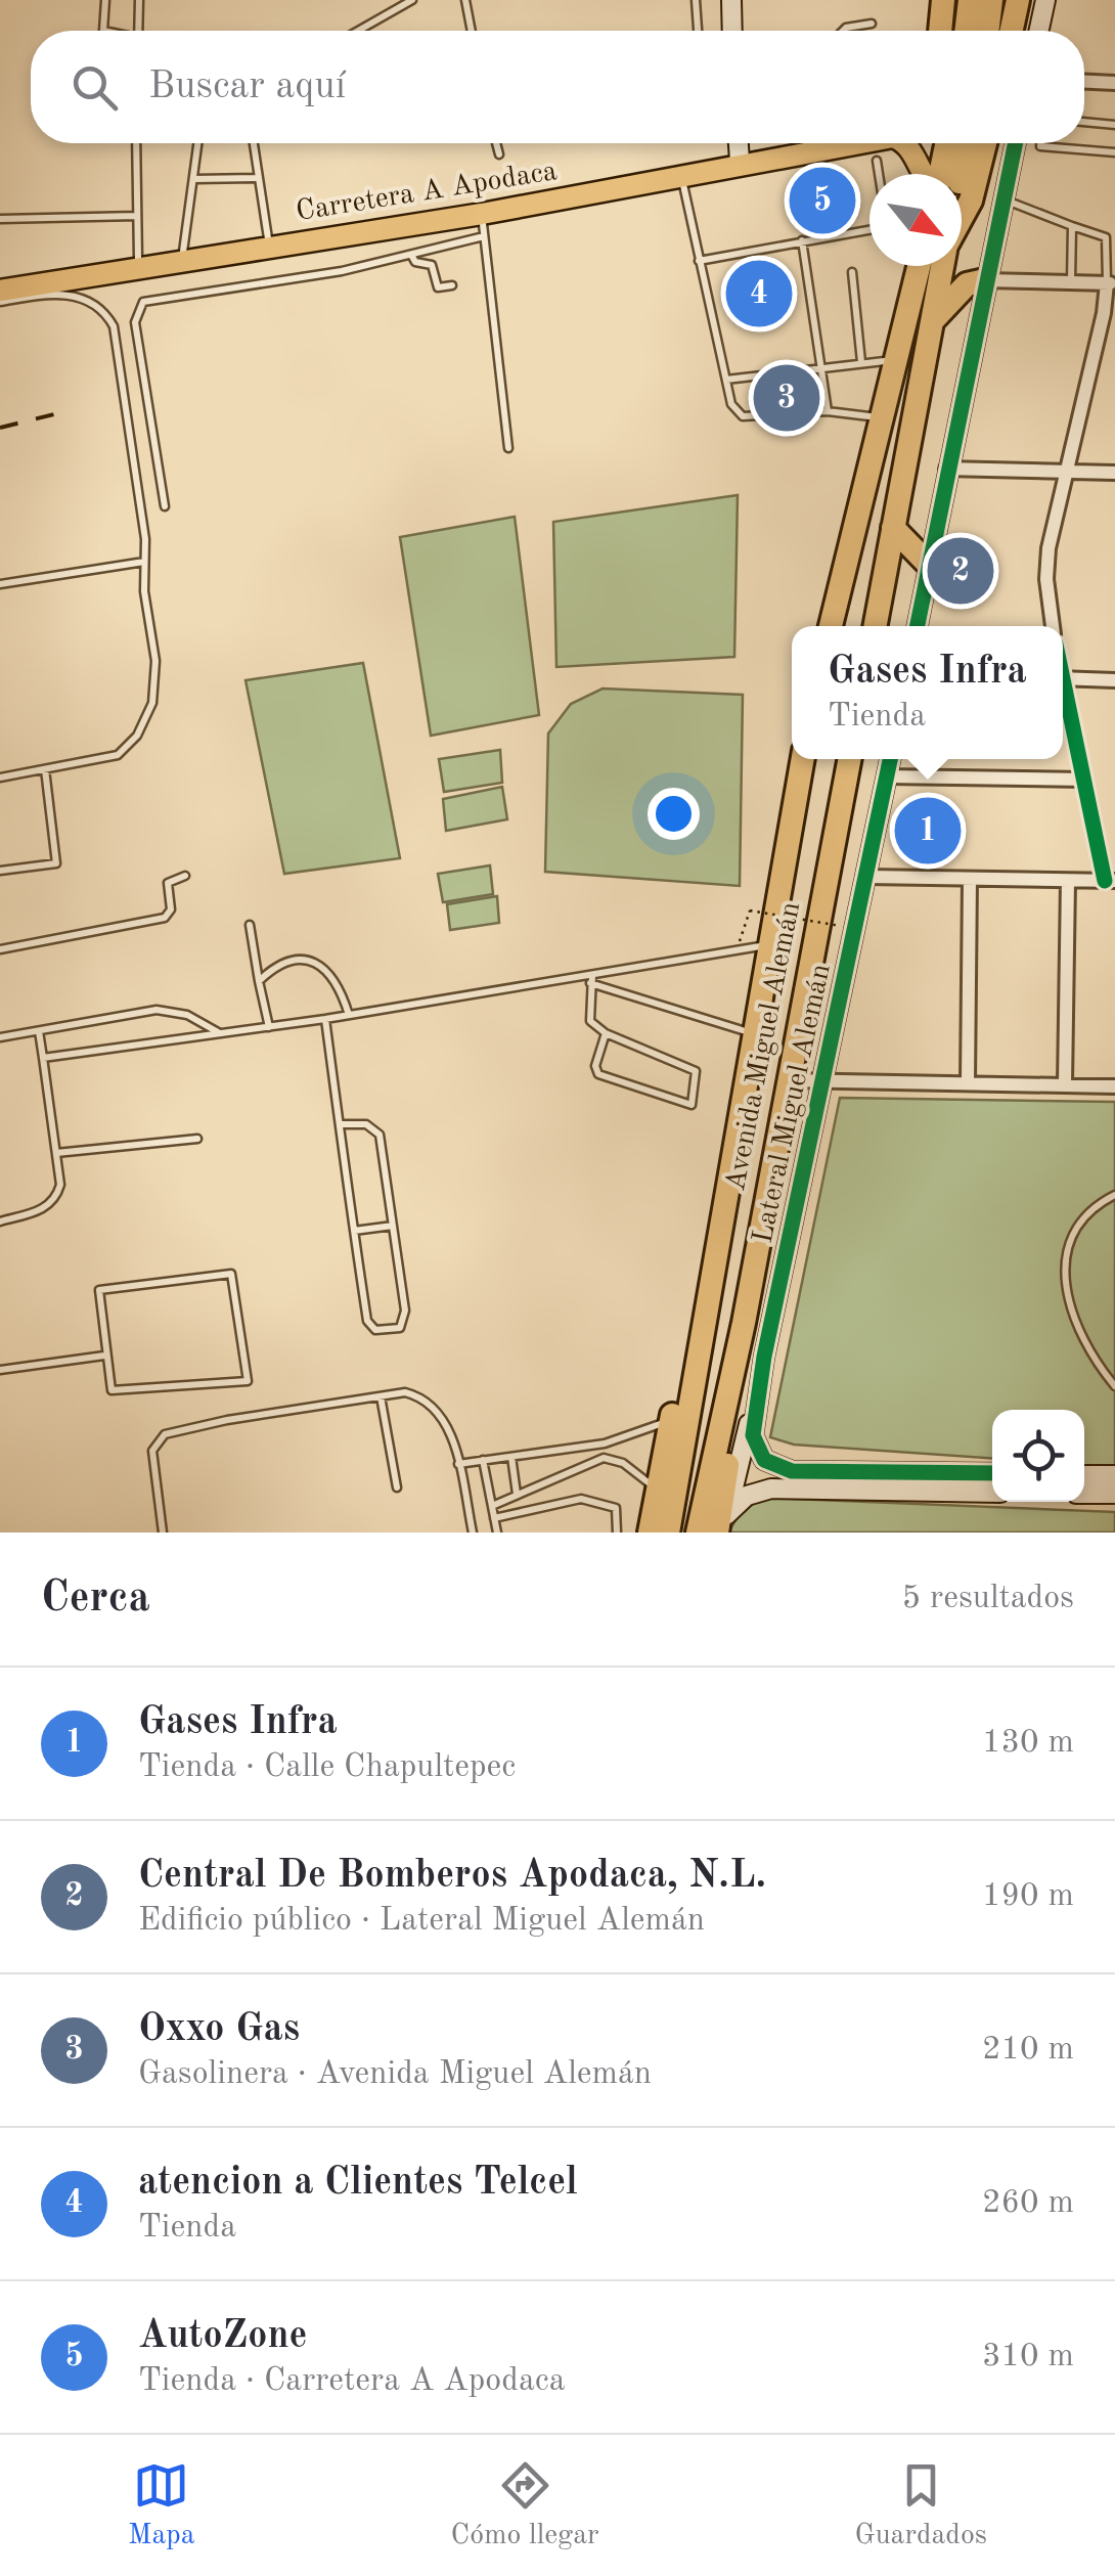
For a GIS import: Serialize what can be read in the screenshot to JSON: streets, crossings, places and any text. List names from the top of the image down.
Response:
{
  "streets": {
    "highway": ["Avenida Miguel Alemán"],
    "main road": ["Carretera A Apodaca"],
    "street": ["Lateral Miguel Alemán"]
  },
  "north": "bottom right",
  "page": {
    "search": "Buscar aquí",
    "pins": [
      "5",
      "4",
      "3",
      "2",
      "1"
    ],
    "popup": ["Gases Infra", "Tienda"],
    "heading": ["Cerca", "5 resultados"],
    "list": [
      {
        "mark": "1",
        "name": "Gases Infra",
        "note": "Tienda · Calle Chapultepec",
        "value": "130 m"
      },
      {
        "mark": "2",
        "name": "Central De Bomberos Apodaca, N.L.",
        "note": "Edificio público · Lateral Miguel Alemán",
        "value": "190 m"
      },
      {
        "mark": "3",
        "name": "Oxxo Gas",
        "note": "Gasolinera · Avenida Miguel Alemán",
        "value": "210 m"
      },
      {
        "mark": "4",
        "name": "atencion a Clientes Telcel",
        "note": "Tienda",
        "value": "260 m"
      },
      {
        "mark": "5",
        "name": "AutoZone",
        "note": "Tienda · Carretera A Apodaca",
        "value": "310 m"
      }
    ],
    "nav": ["Mapa", "Cómo llegar", "Guardados"]
  }
}
